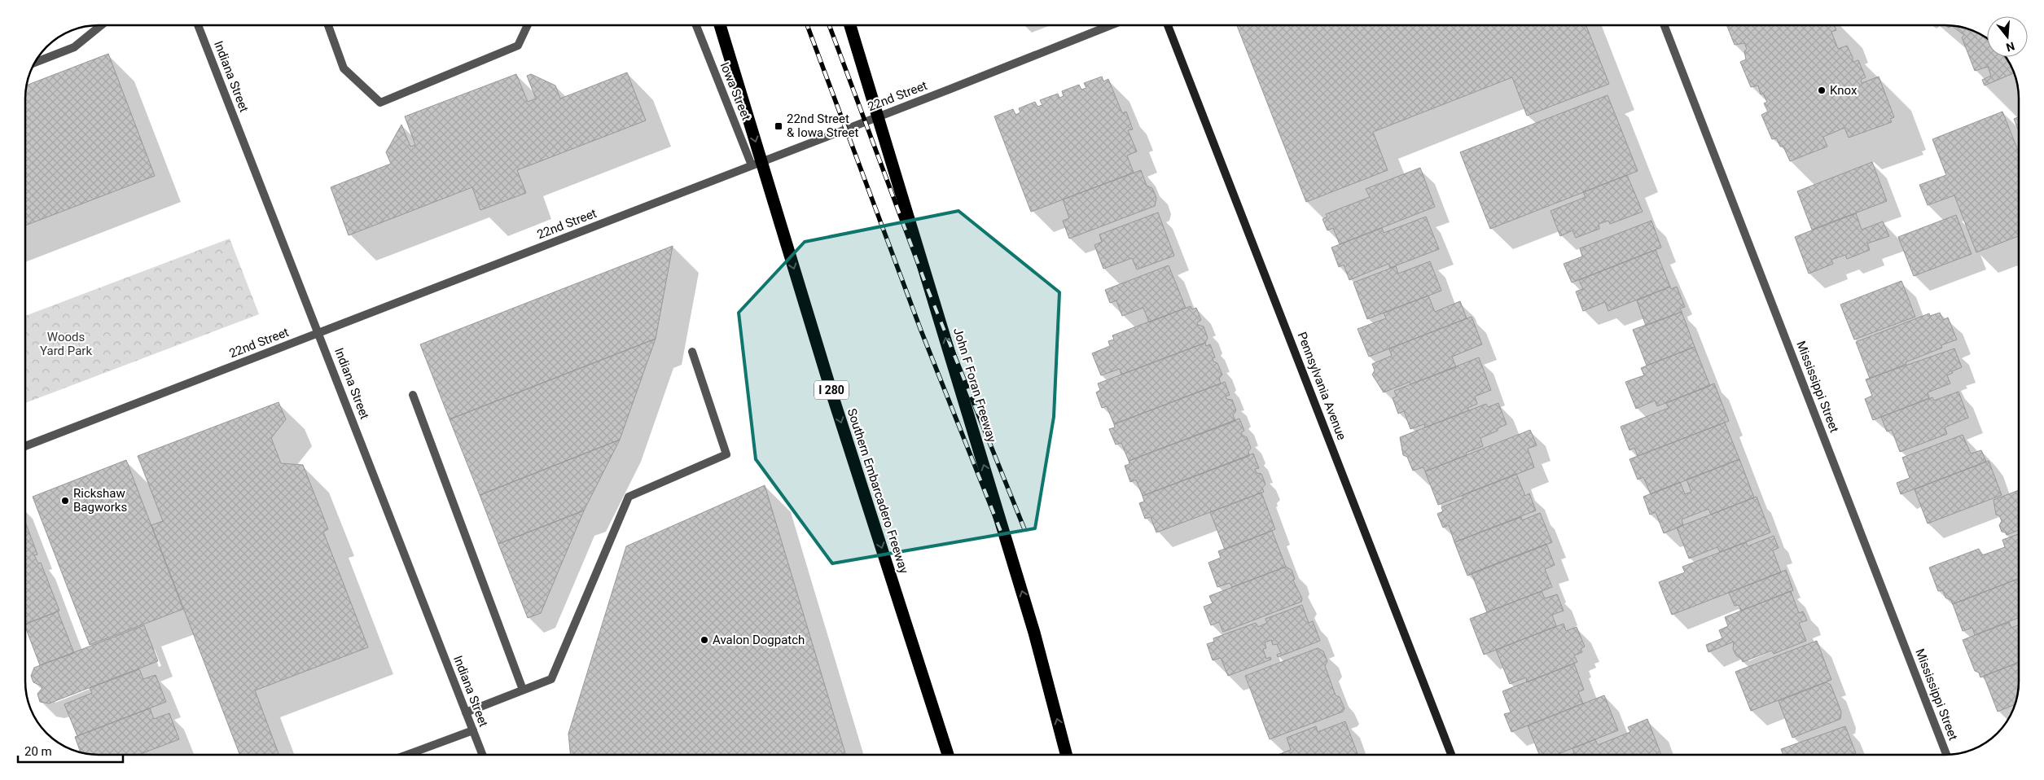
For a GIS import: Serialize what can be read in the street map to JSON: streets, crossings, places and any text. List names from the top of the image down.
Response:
{
  "streets": {
    "highway": ["John F Foran Freeway", "I 280", "Southern Embarcadero Freeway"],
    "main road": ["Pennsylvania Avenue"],
    "street": [
      "Indiana Street",
      "Iowa Street",
      "22nd Street",
      "Mississippi Street"
    ]
  },
  "crossings": [
    ["Indiana Street", "22nd Street"],
    ["Iowa Street", "22nd Street"]
  ],
  "one_way": ["John F Foran Freeway", "Southern Embarcadero Freeway"],
  "parks": ["Woods Yard Park"],
  "places": {
    "other": ["Knox", "Rickshaw Bagworks", "Avalon Dogpatch"],
    "transit": ["22nd Street & Iowa Street"]
  },
  "scale_bar": "20 m",
  "north": "bottom"
}
